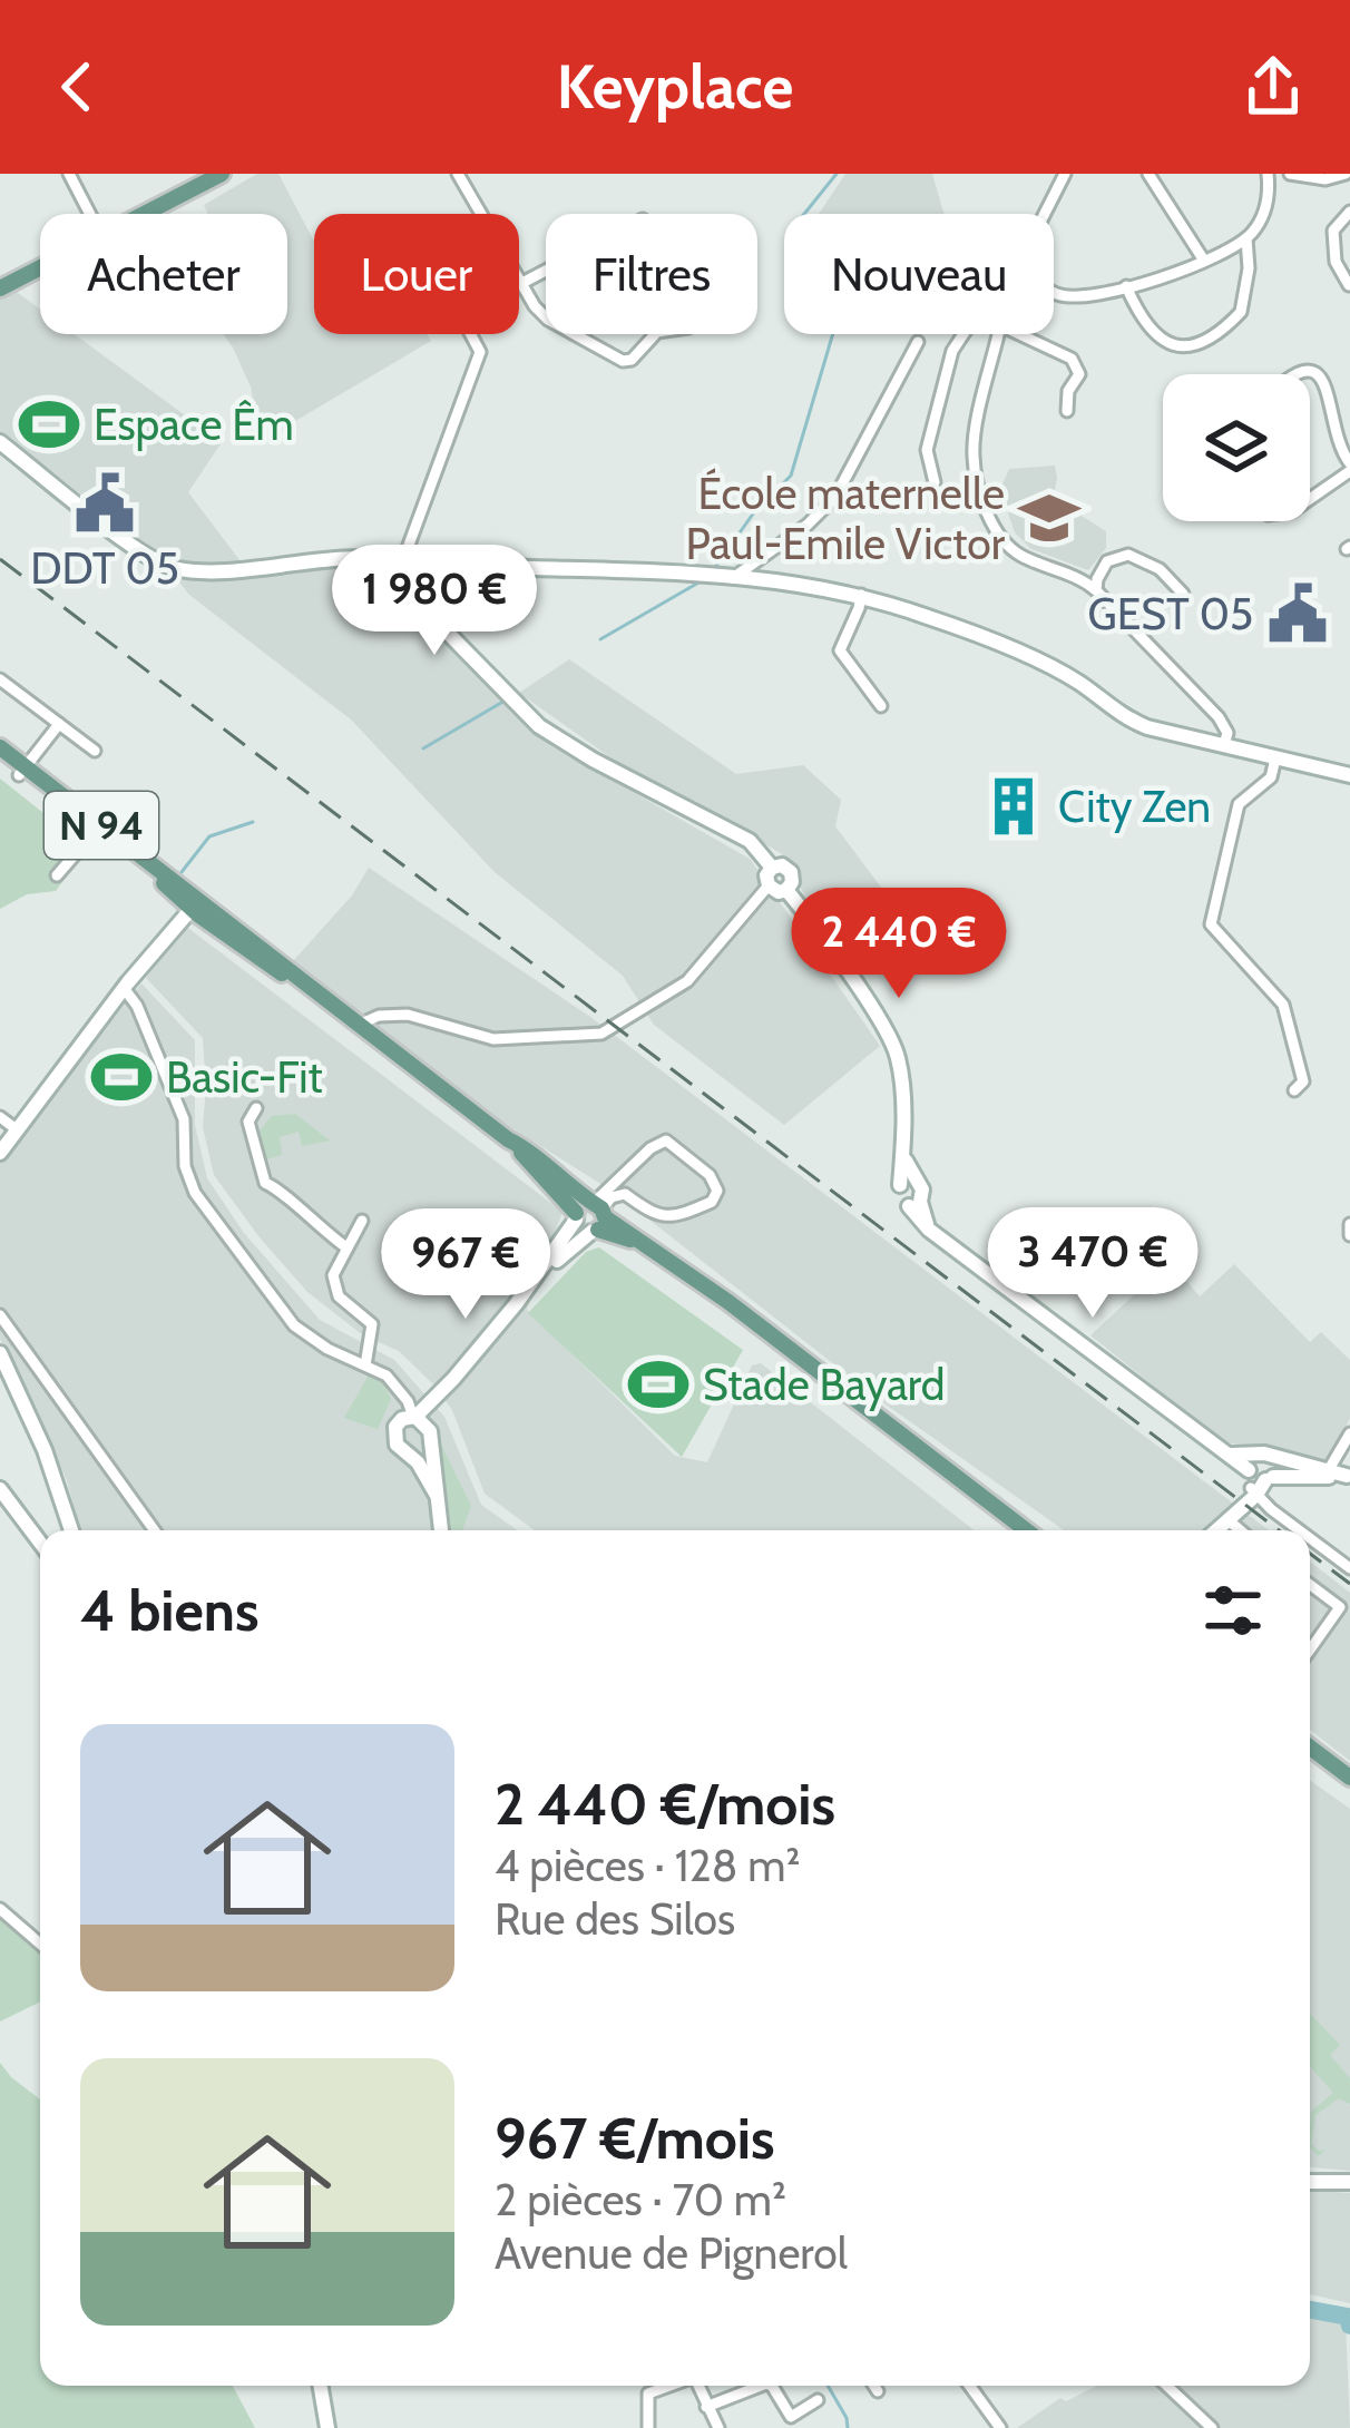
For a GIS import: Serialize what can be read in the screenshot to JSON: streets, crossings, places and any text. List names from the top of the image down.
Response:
{
  "streets": {
    "main road": ["N 94"]
  },
  "places": {
    "sports": ["Espace Êm", "Basic-Fit", "Stade Bayard"],
    "public building": ["DDT 05", "GEST 05"],
    "school or university": ["École maternelle Paul-Emile Victor"],
    "building": ["City Zen"]
  },
  "page": {
    "header": "Keyplace",
    "chip": [
      "Acheter",
      "Louer",
      "Filtres",
      "Nouveau"
    ],
    "price": [
      "1 980 €",
      "2 440 €",
      "3 470 €",
      "967 €"
    ],
    "heading": "4 biens",
    "list": [
      {
        "name": "2 440 €/mois",
        "note": "4 pièces · 128 m² · Rue des Silos"
      },
      {
        "name": "967 €/mois",
        "note": "2 pièces · 70 m² · Avenue de Pignerol"
      }
    ]
  }
}
